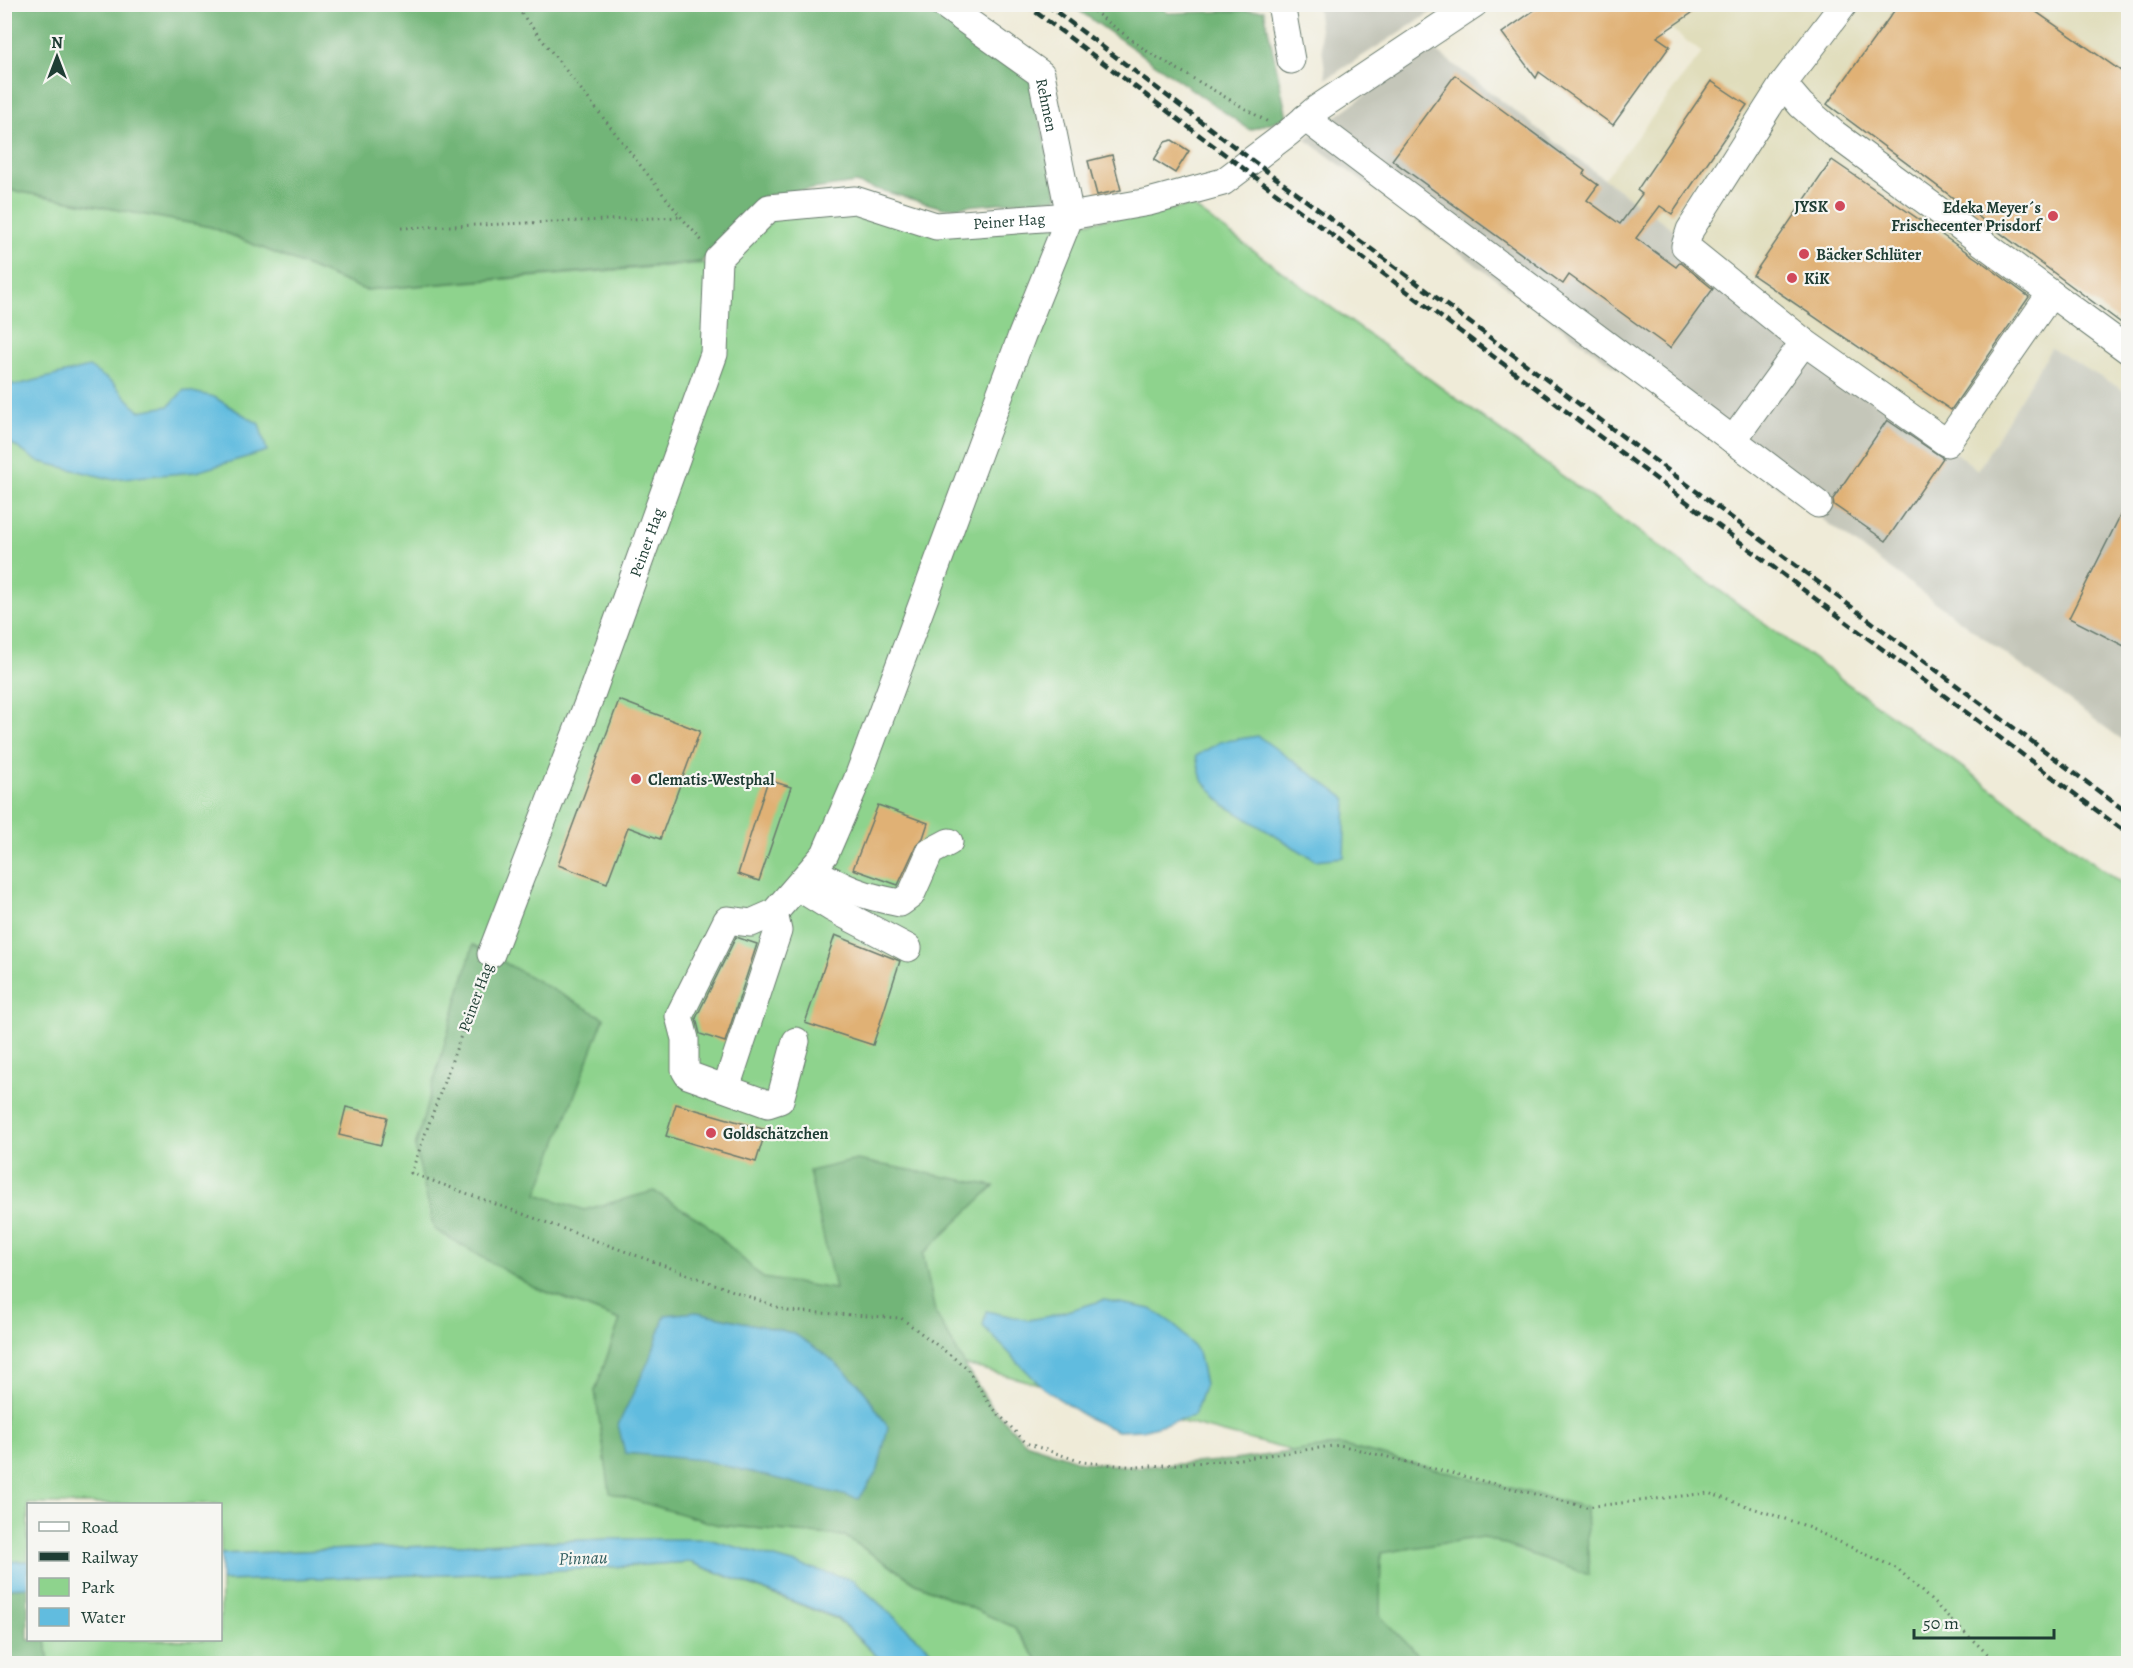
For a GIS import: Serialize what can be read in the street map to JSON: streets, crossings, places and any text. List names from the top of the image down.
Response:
{
  "streets": {
    "street": ["Rehmen", "Peiner Hag"]
  },
  "crossings": [
    ["Rehmen", "Peiner Hag"]
  ],
  "water": ["Pinnau"],
  "places": [
    "JYSK",
    "Edeka Meyer´s Frischecenter Prisdorf",
    "Bäcker Schlüter",
    "KiK",
    "Clematis-Westphal",
    "Goldschätzchen"
  ],
  "legend": [
    "Road",
    "Railway",
    "Park",
    "Water"
  ],
  "scale_bar": "50 m",
  "north": "top"
}
